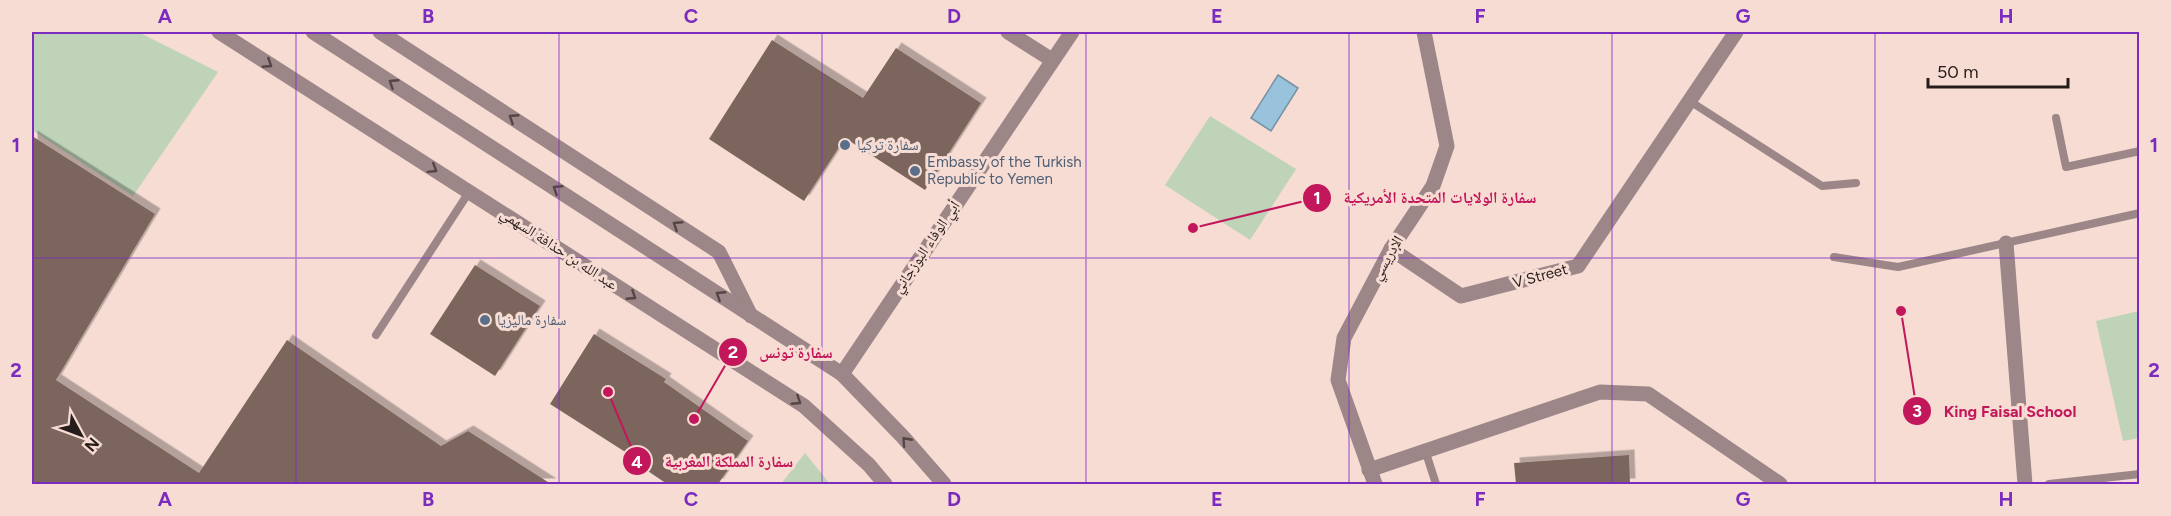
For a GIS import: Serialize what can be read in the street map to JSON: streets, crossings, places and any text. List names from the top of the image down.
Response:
{
  "streets": {
    "street": [
      "أبي الوفاء البوزجاني",
      "عبد الله بن حذافة السهمي",
      "الإدريسي",
      "V Street"
    ]
  },
  "crossings": [
    ["الإدريسي", "V Street"]
  ],
  "places": [
    "سفارة تركيا",
    "Embassy of the Turkish Republic to Yemen",
    "سفارة الولايات المتحدة الأمريكية",
    "King Faisal School",
    "سفارة ماليزيا",
    "سفارة المملكة المغربية",
    "سفارة تونس"
  ],
  "scale_bar": "50 m",
  "north": "bottom right",
  "grid": {
    "columns": [
      "A",
      "B",
      "C",
      "D",
      "E",
      "F",
      "G",
      "H"
    ],
    "rows": ["1", "2"]
  }
}
